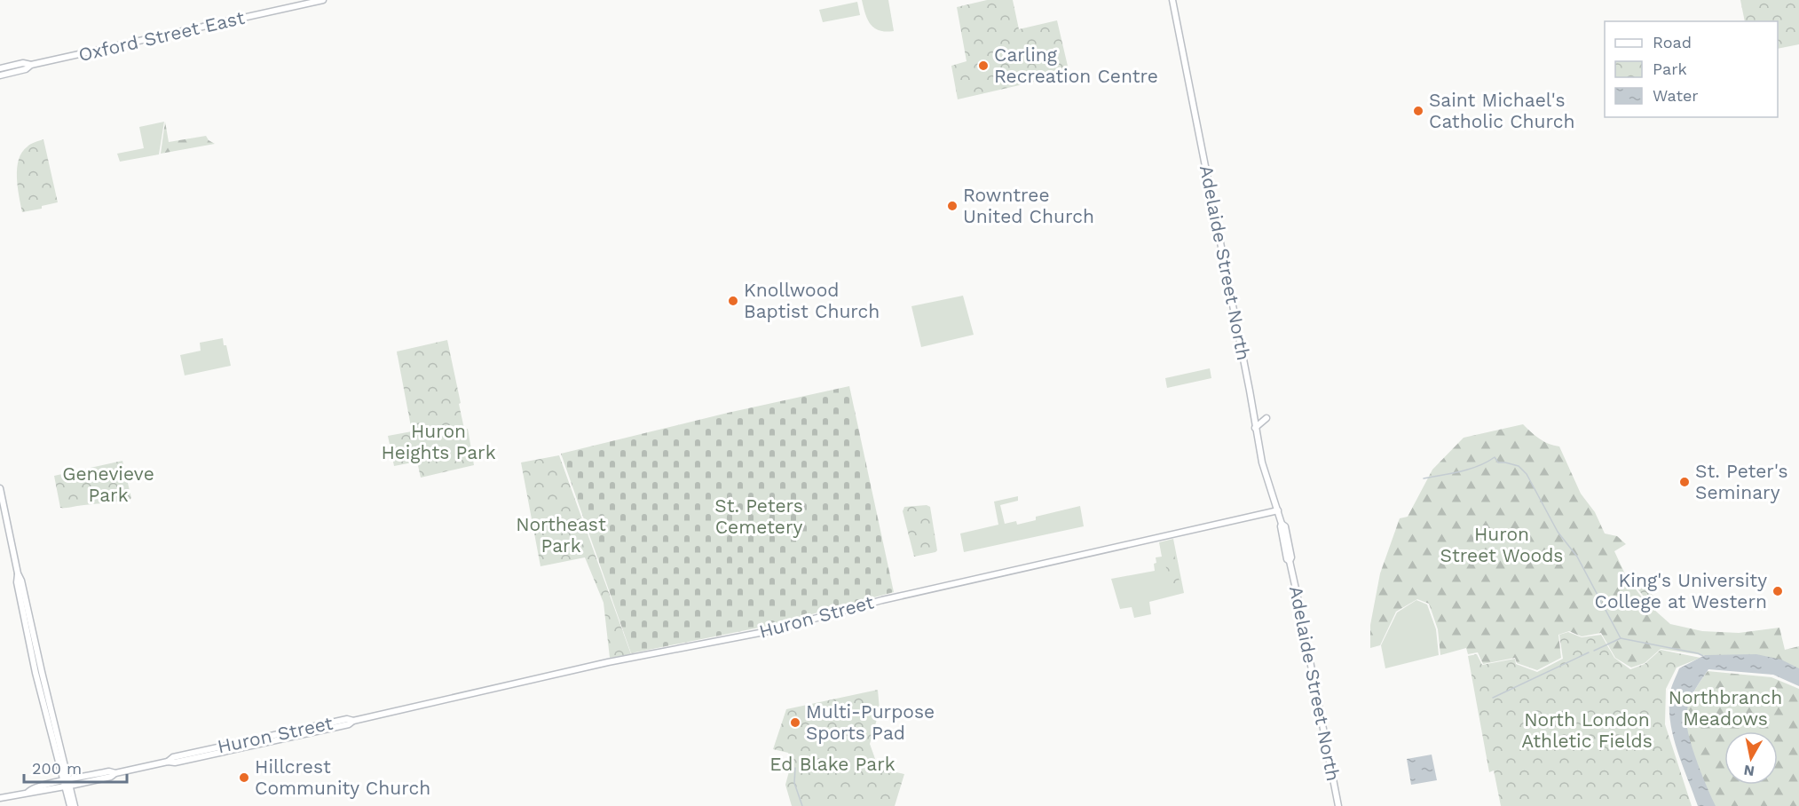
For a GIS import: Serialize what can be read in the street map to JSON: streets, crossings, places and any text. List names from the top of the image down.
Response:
{
  "streets": {
    "main road": ["Oxford Street East", "Adelaide Street North", "Huron Street"]
  },
  "crossings": [
    ["Adelaide Street North", "Huron Street"]
  ],
  "parks": [
    "Huron Heights Park",
    "Genevieve Park",
    "St. Peters Cemetery",
    "Northeast Park",
    "Huron Street Woods",
    "Northbranch Meadows",
    "North London Athletic Fields",
    "Ed Blake Park"
  ],
  "places": [
    "Carling Recreation Centre",
    "Saint Michael's Catholic Church",
    "Rowntree United Church",
    "Knollwood Baptist Church",
    "St. Peter's Seminary",
    "King's University College at Western",
    "Multi-Purpose Sports Pad",
    "Hillcrest Community Church"
  ],
  "legend": ["Road", "Park", "Water"],
  "scale_bar": "200 m",
  "north": "bottom"
}
